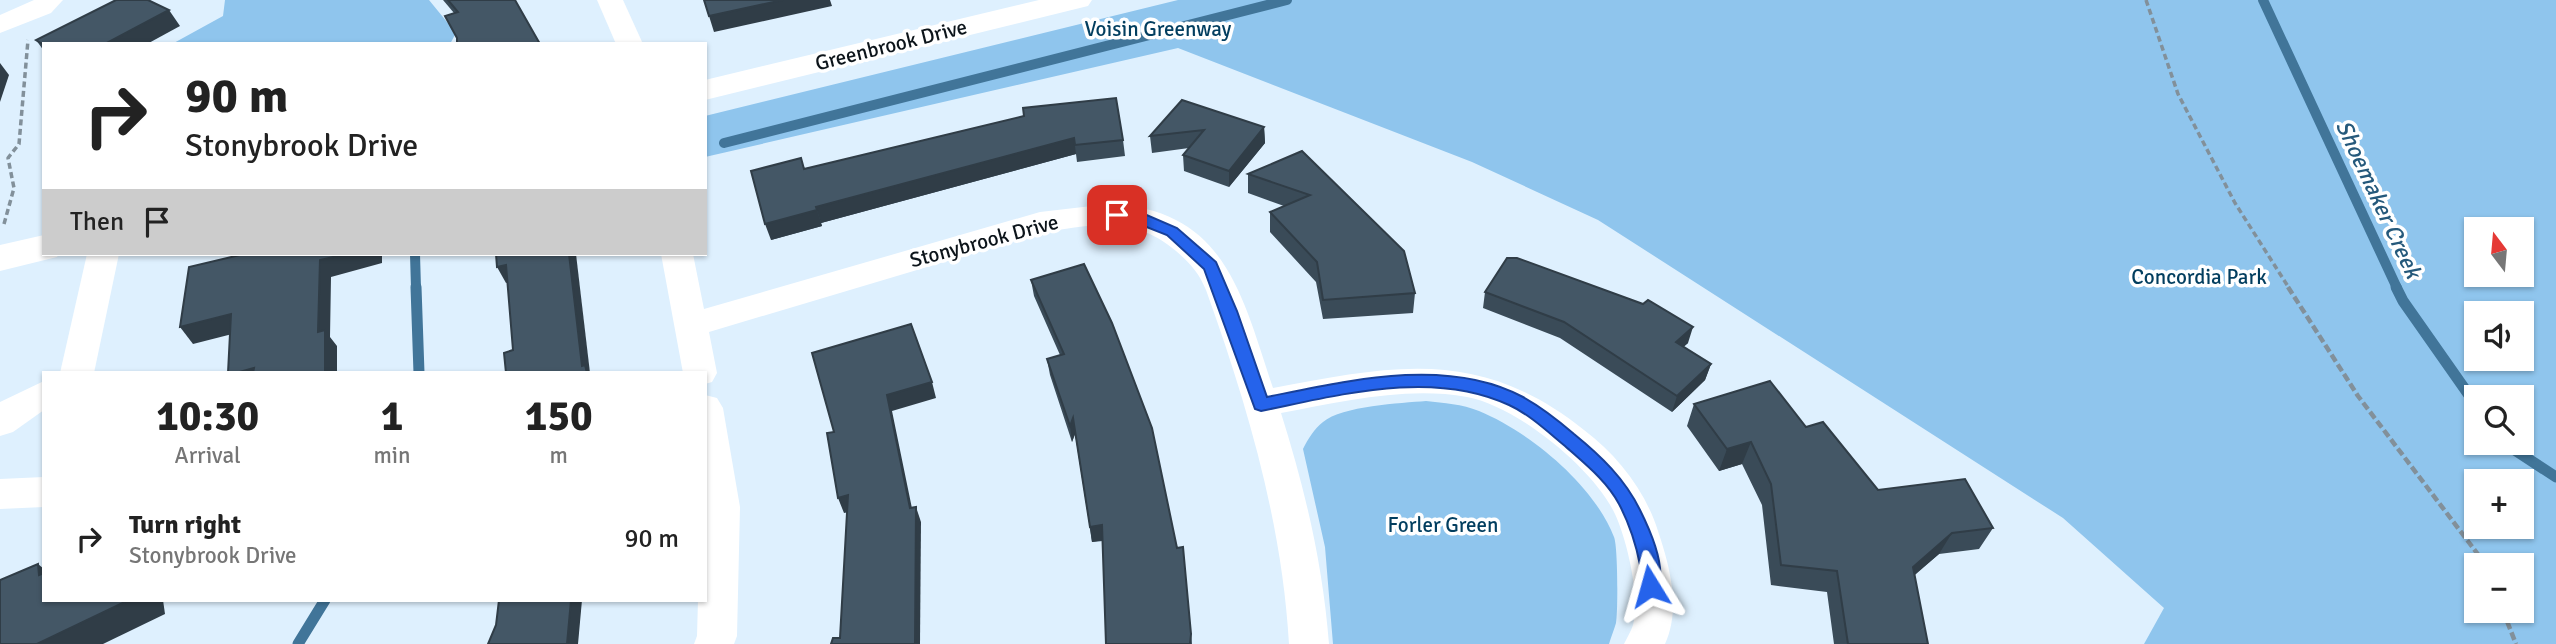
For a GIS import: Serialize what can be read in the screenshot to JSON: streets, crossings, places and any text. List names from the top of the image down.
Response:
{
  "streets": {
    "street": ["Greenbrook Drive", "Stonybrook Drive"]
  },
  "water": ["Shoemaker Creek"],
  "parks": ["Voisin Greenway", "Concordia Park", "Forler Green"],
  "north": "top",
  "page": {
    "turn": ["90 m", "Stonybrook Drive"],
    "then": "Then",
    "map_buttons": ["+", "−"],
    "eta": [
      "10:30",
      "Arrival",
      "1",
      "min",
      "150",
      "m"
    ],
    "list": [
      {
        "name": "Turn right",
        "note": "Stonybrook Drive",
        "value": "90 m"
      }
    ]
  }
}
